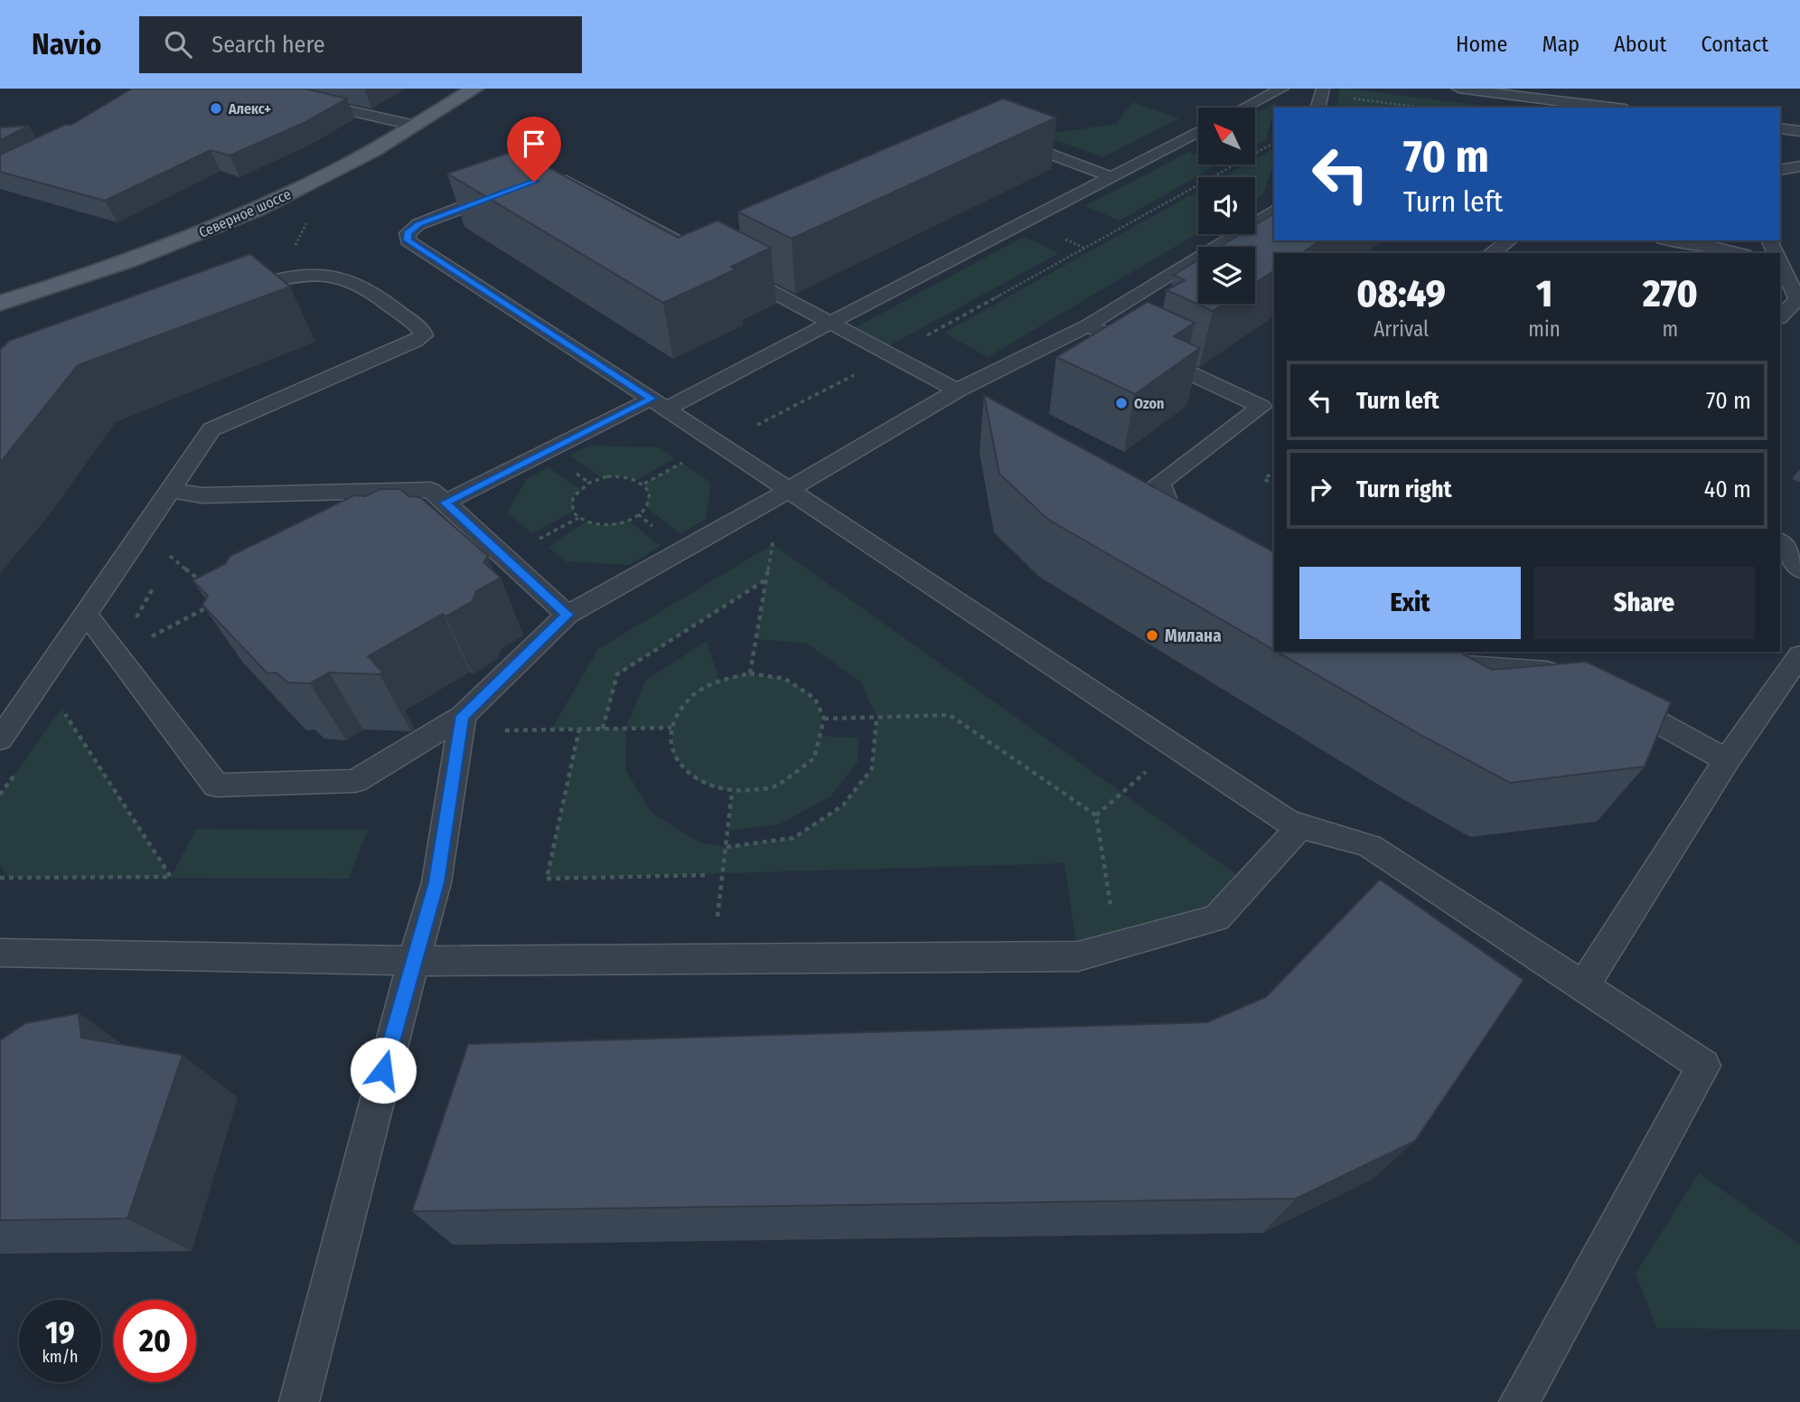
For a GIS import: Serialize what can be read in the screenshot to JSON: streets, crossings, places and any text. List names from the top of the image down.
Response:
{
  "streets": {
    "main road": ["Северное шоссе"]
  },
  "places": ["Алекс+", "Ozon", "Милана"],
  "north": "top left",
  "page": {
    "header": "Navio",
    "search": "Search here",
    "nav": [
      "Home",
      "Map",
      "About",
      "Contact"
    ],
    "turn": ["70 m", "Turn left"],
    "eta": [
      "08:49",
      "Arrival",
      "1",
      "min",
      "270",
      "m"
    ],
    "list": [
      {
        "name": "Turn left",
        "value": "70 m"
      },
      {
        "name": "Turn right",
        "value": "40 m"
      }
    ],
    "buttons": ["Exit", "Share"],
    "speed": "19 km/h",
    "limit": "20"
  }
}
